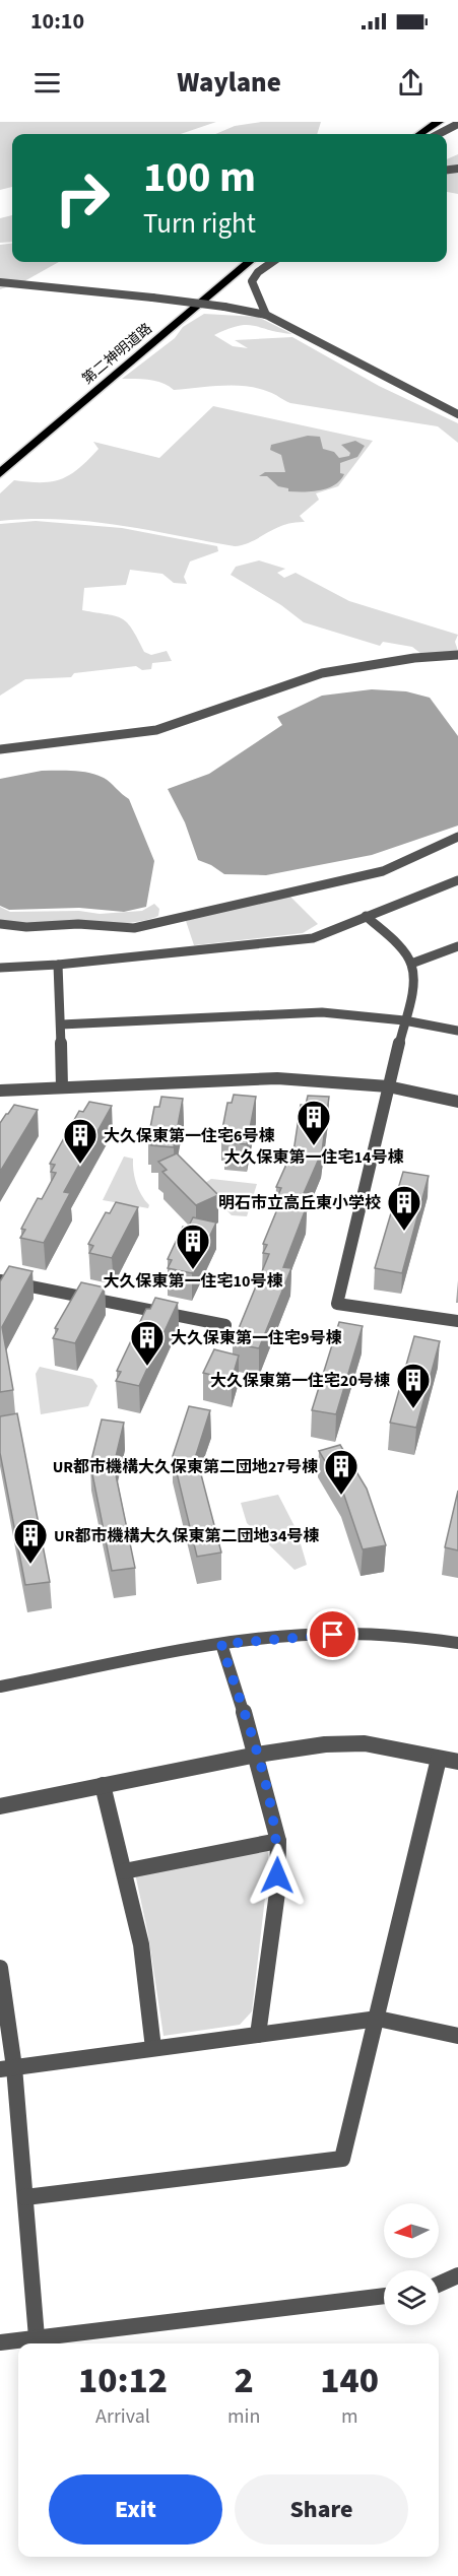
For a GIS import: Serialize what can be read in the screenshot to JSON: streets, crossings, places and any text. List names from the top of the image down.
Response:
{
  "streets": {
    "highway": ["第二神明道路"]
  },
  "places": {
    "building": [
      "大久保東第一住宅14号棟",
      "大久保東第一住宅6号棟",
      "明石市立高丘東小学校",
      "大久保東第一住宅10号棟",
      "大久保東第一住宅9号棟",
      "大久保東第一住宅20号棟",
      "UR都市機構大久保東第二団地27号棟",
      "UR都市機構大久保東第二団地34号棟"
    ]
  },
  "north": "left",
  "page": {
    "status": "10:10",
    "header": "Waylane",
    "turn": ["100 m", "Turn right"],
    "eta": [
      "10:12",
      "Arrival",
      "2",
      "min",
      "140",
      "m"
    ],
    "buttons": ["Exit", "Share"]
  }
}
